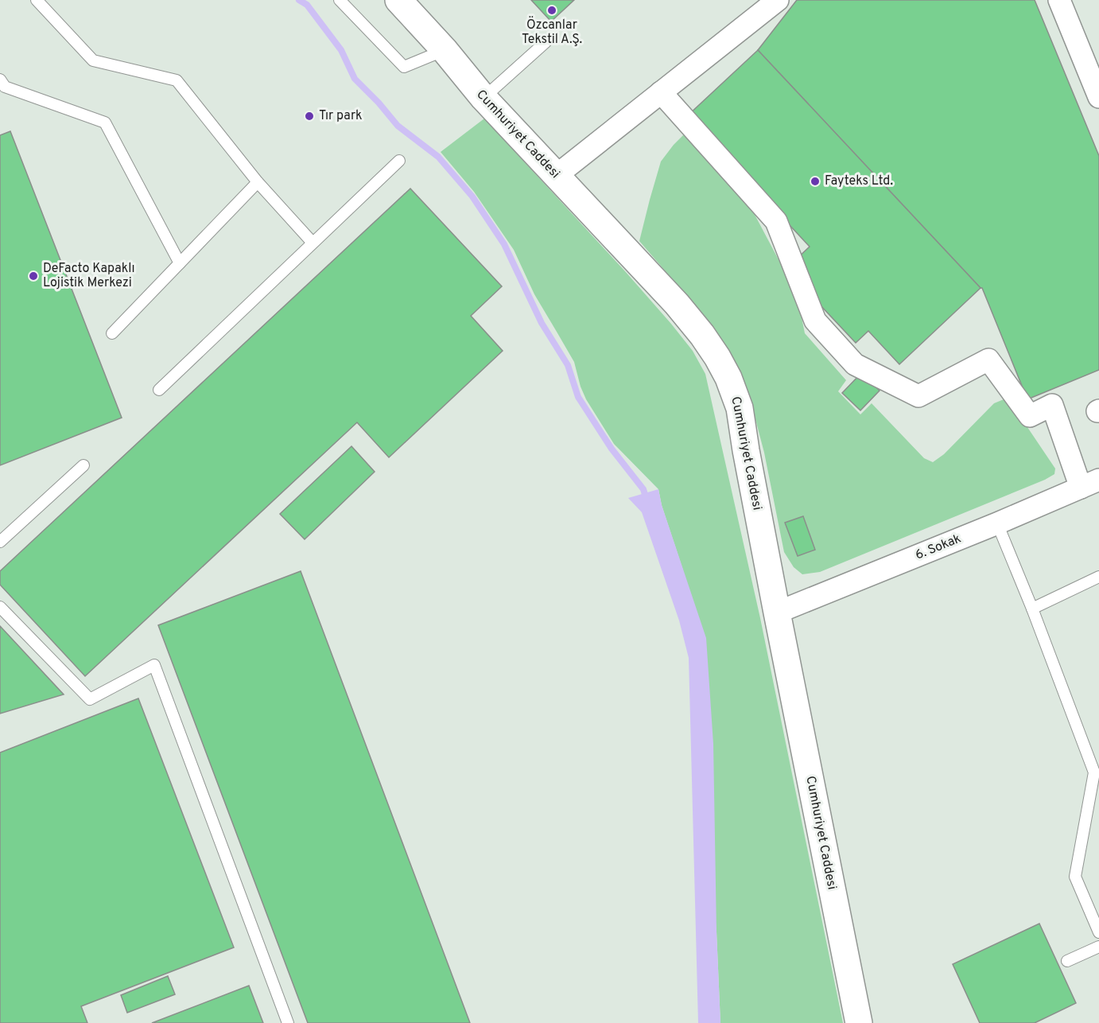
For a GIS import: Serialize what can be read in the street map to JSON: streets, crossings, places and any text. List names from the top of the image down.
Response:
{
  "streets": {
    "street": ["Cumhuriyet Caddesi", "6. Sokak"]
  },
  "crossings": [
    ["Cumhuriyet Caddesi", "6. Sokak"]
  ],
  "places": [
    "Özcanlar Tekstil A.Ş.",
    "Tır park",
    "Fayteks Ltd.",
    "DeFacto Kapaklı Lojistik Merkezi"
  ]
}
